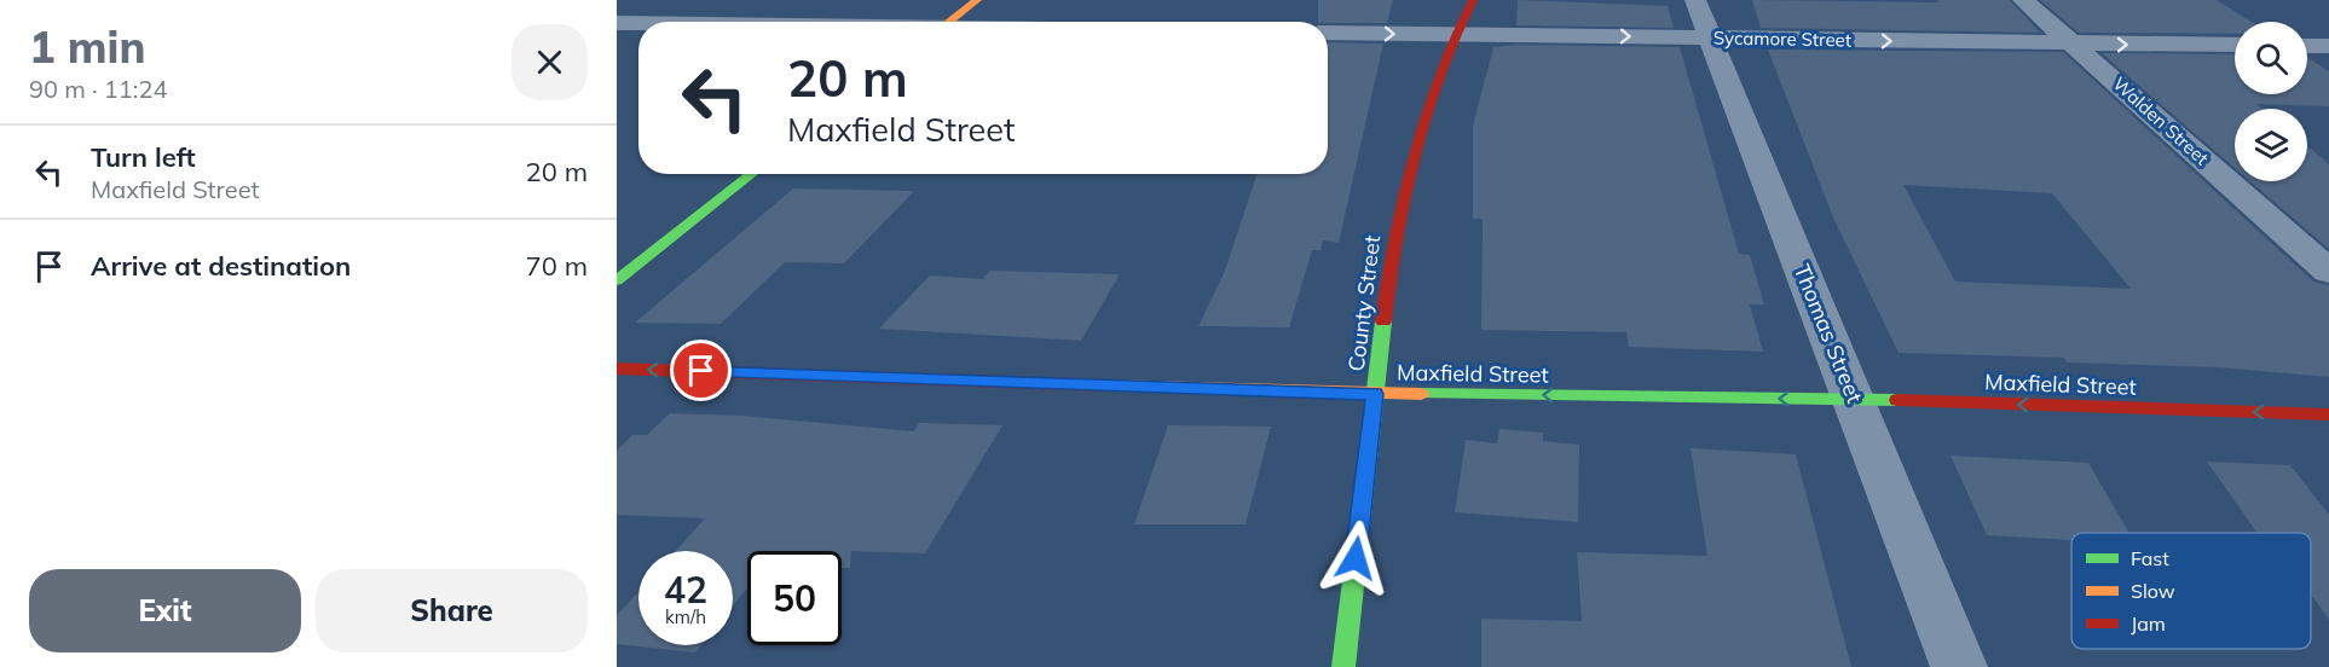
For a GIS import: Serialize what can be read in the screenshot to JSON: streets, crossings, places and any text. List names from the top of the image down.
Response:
{
  "streets": {
    "main road": ["County Street", "Maxfield Street"],
    "street": ["Sycamore Street", "Walden Street", "Thomas Street"]
  },
  "crossings": [
    ["Sycamore Street", "Walden Street"],
    ["Sycamore Street", "County Street"],
    ["Sycamore Street", "Thomas Street"],
    ["County Street", "Maxfield Street"],
    ["Thomas Street", "Maxfield Street"]
  ],
  "one_way": ["Sycamore Street", "Maxfield Street"],
  "legend": ["Fast", "Slow", "Jam"],
  "page": {
    "heading": ["1 min", "90 m · 11:24"],
    "turn": ["20 m", "Maxfield Street"],
    "list": [
      {
        "name": "Turn left",
        "note": "Maxfield Street",
        "value": "20 m"
      },
      {
        "name": "Arrive at destination",
        "value": "70 m"
      }
    ],
    "speed": "42 km/h",
    "limit": "50",
    "buttons": ["Exit", "Share"]
  }
}
